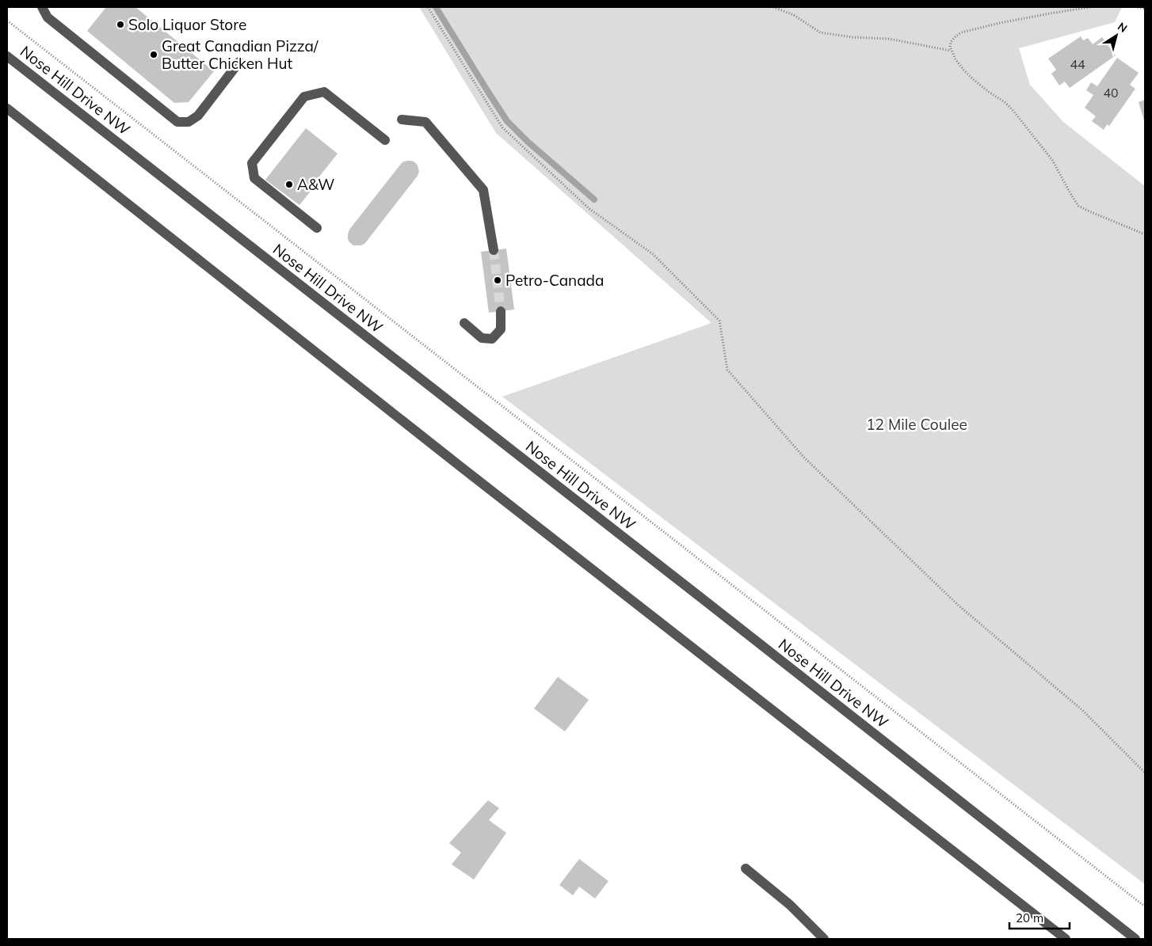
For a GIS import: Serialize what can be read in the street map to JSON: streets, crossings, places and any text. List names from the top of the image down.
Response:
{
  "streets": {
    "street": ["Nose Hill Drive NW"]
  },
  "parks": ["12 Mile Coulee"],
  "places": [
    "Solo Liquor Store",
    "Great Canadian Pizza/ Butter Chicken Hut",
    "A&W",
    "Petro-Canada"
  ],
  "house_numbers": ["44", "40"],
  "scale_bar": "20 m",
  "north": "top right"
}
